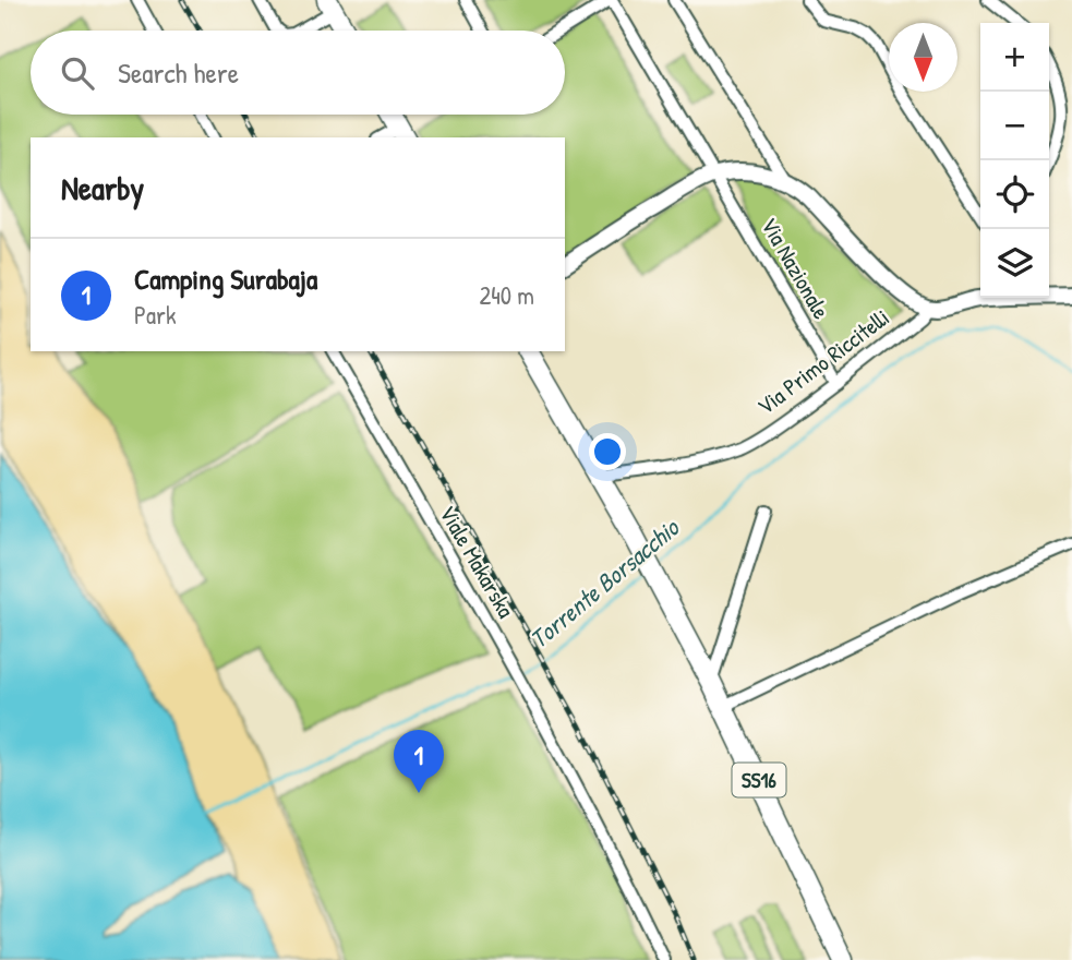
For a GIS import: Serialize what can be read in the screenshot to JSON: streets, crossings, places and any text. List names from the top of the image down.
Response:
{
  "streets": {
    "main road": ["SS16"],
    "street": ["Via Nazionale", "Via Primo Riccitelli", "Viale Makarska"]
  },
  "crossings": [
    ["Via Nazionale", "Via Primo Riccitelli"],
    ["Via Primo Riccitelli", "SS16"]
  ],
  "water": ["Torrente Borsacchio"],
  "north": "bottom",
  "page": {
    "map_buttons": ["+", "−"],
    "search": "Search here",
    "heading": "Nearby",
    "list": [
      {
        "mark": "1",
        "name": "Camping Surabaja",
        "note": "Park",
        "value": "240 m"
      }
    ],
    "pins": "1"
  }
}
